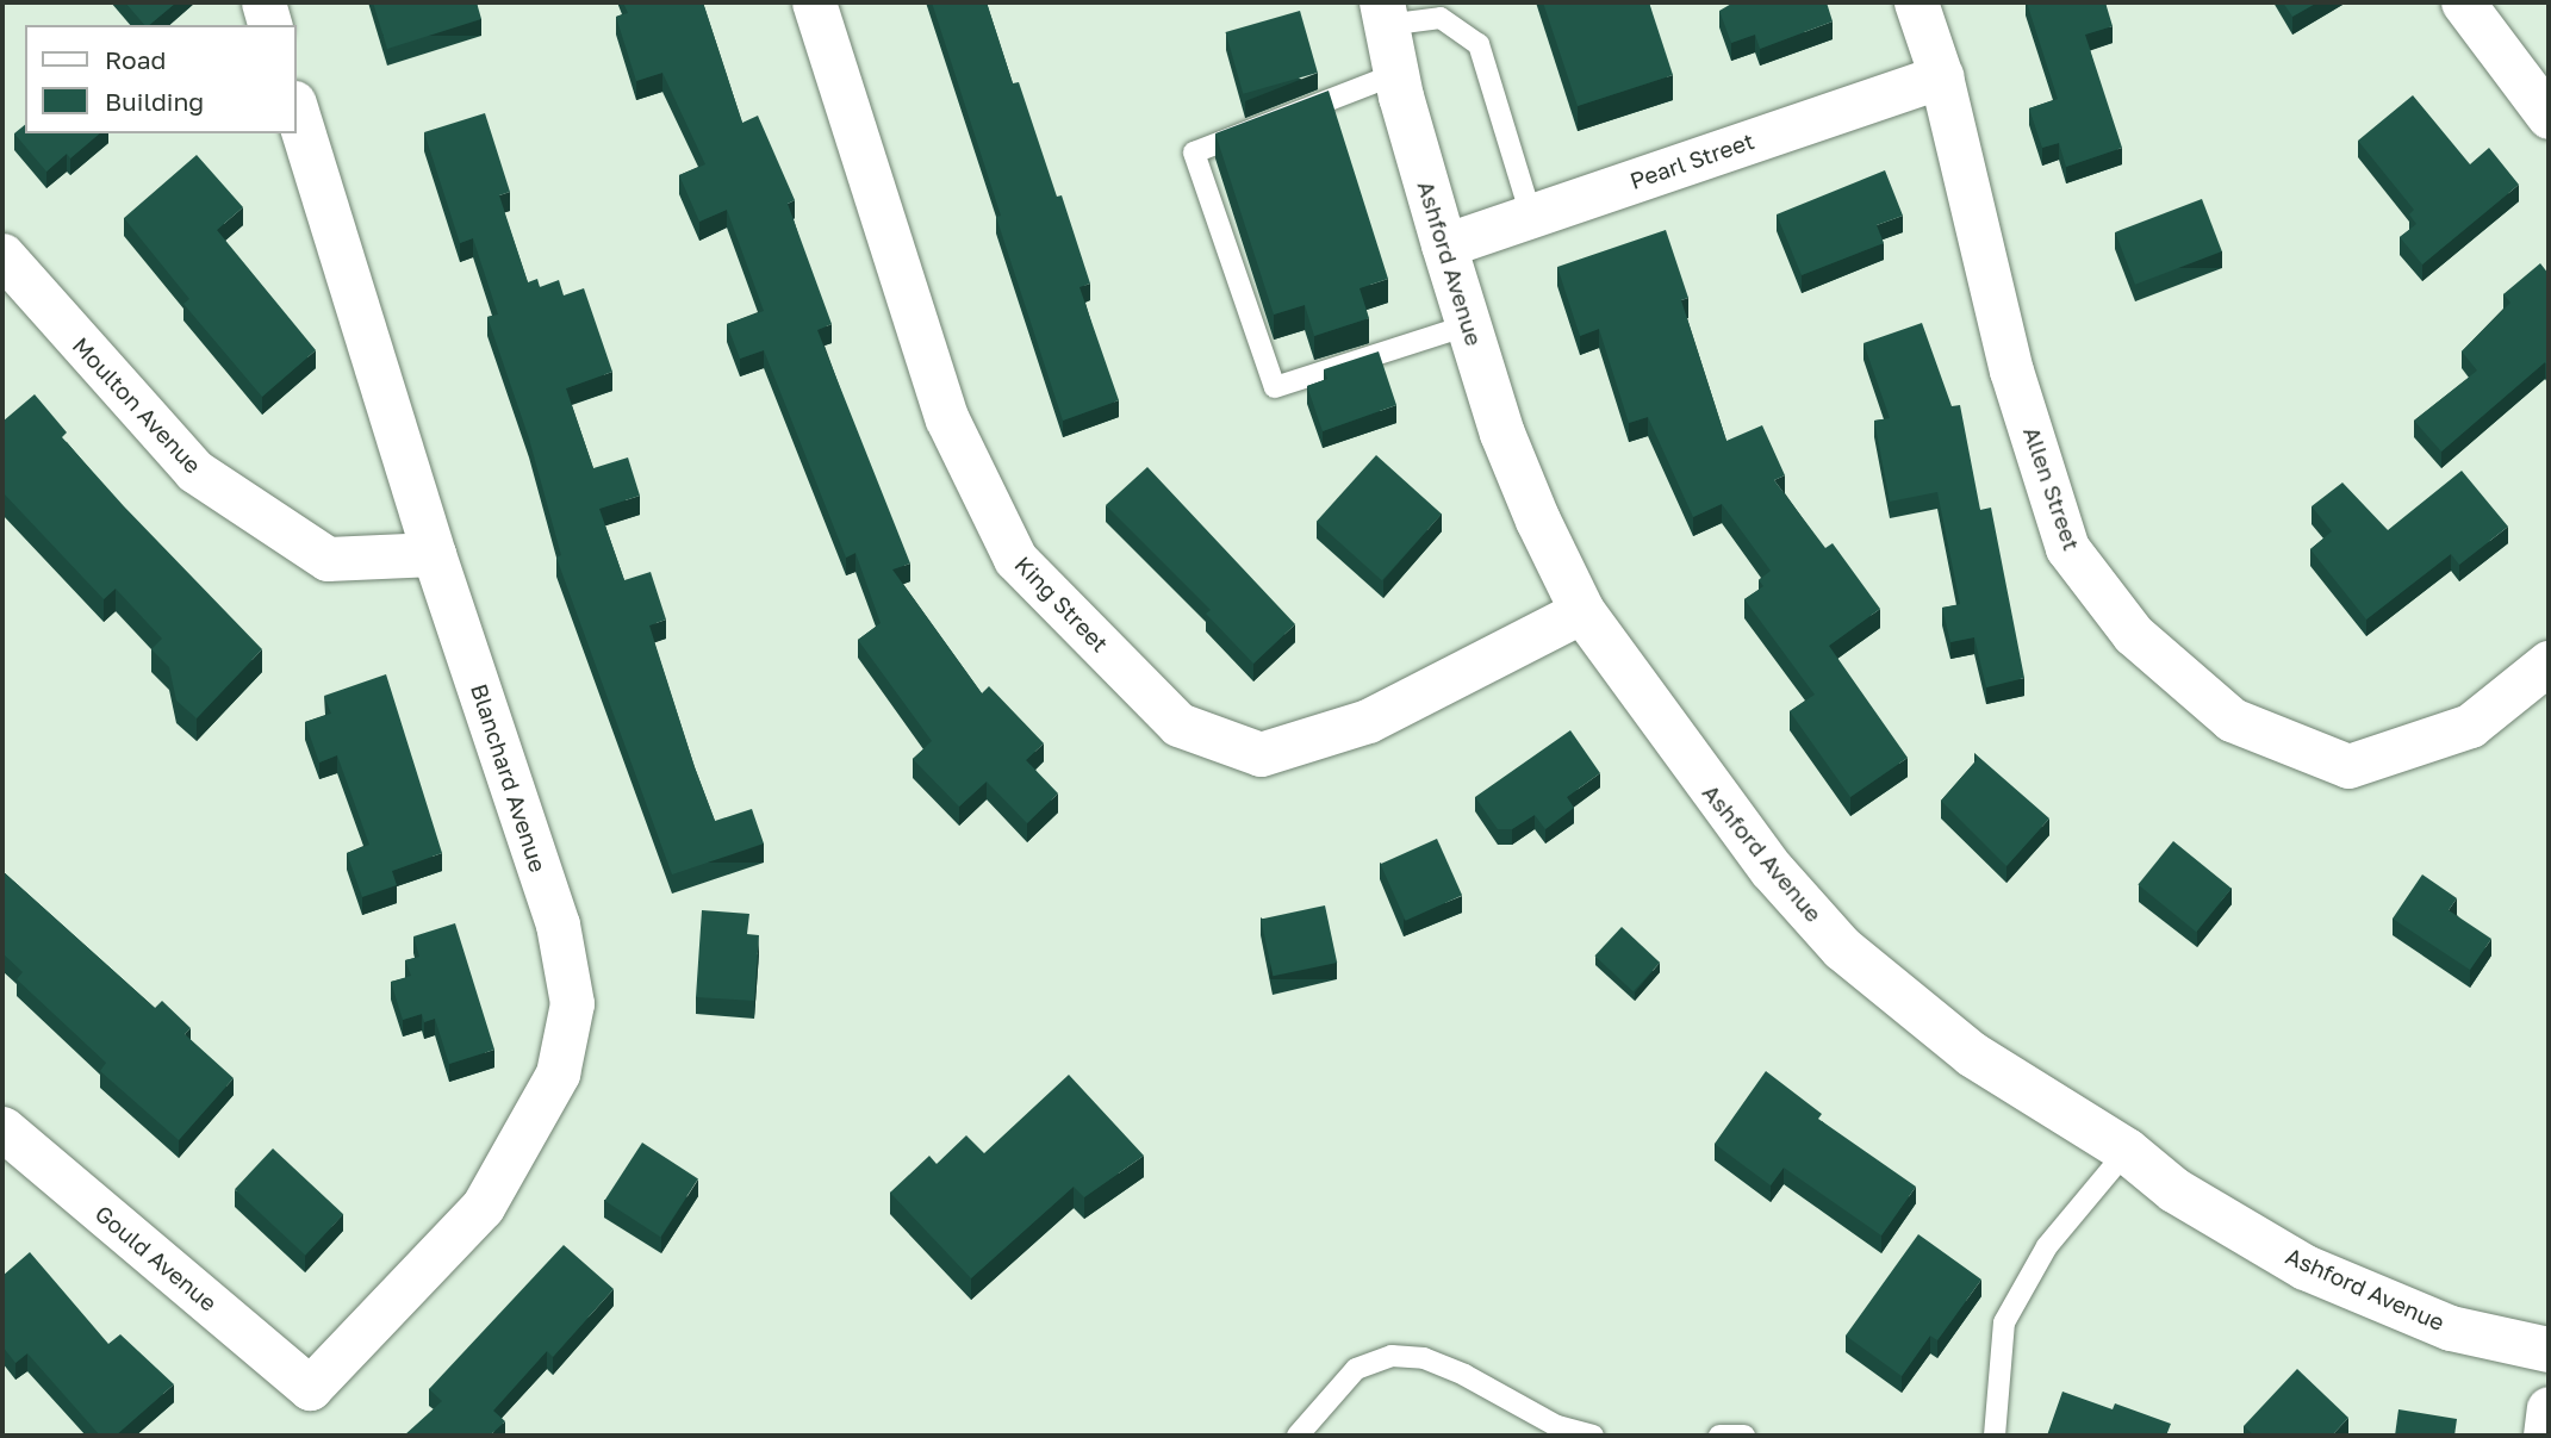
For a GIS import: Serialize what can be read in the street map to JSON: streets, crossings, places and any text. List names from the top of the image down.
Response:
{
  "streets": {
    "main road": ["Ashford Avenue"],
    "street": [
      "Pearl Street",
      "Moulton Avenue",
      "Allen Street",
      "King Street",
      "Blanchard Avenue",
      "Gould Avenue"
    ]
  },
  "crossings": [
    ["Pearl Street", "Ashford Avenue"],
    ["Pearl Street", "Allen Street"],
    ["Ashford Avenue", "King Street"],
    ["Moulton Avenue", "Blanchard Avenue"],
    ["Blanchard Avenue", "Gould Avenue"]
  ],
  "legend": ["Road", "Building"]
}
